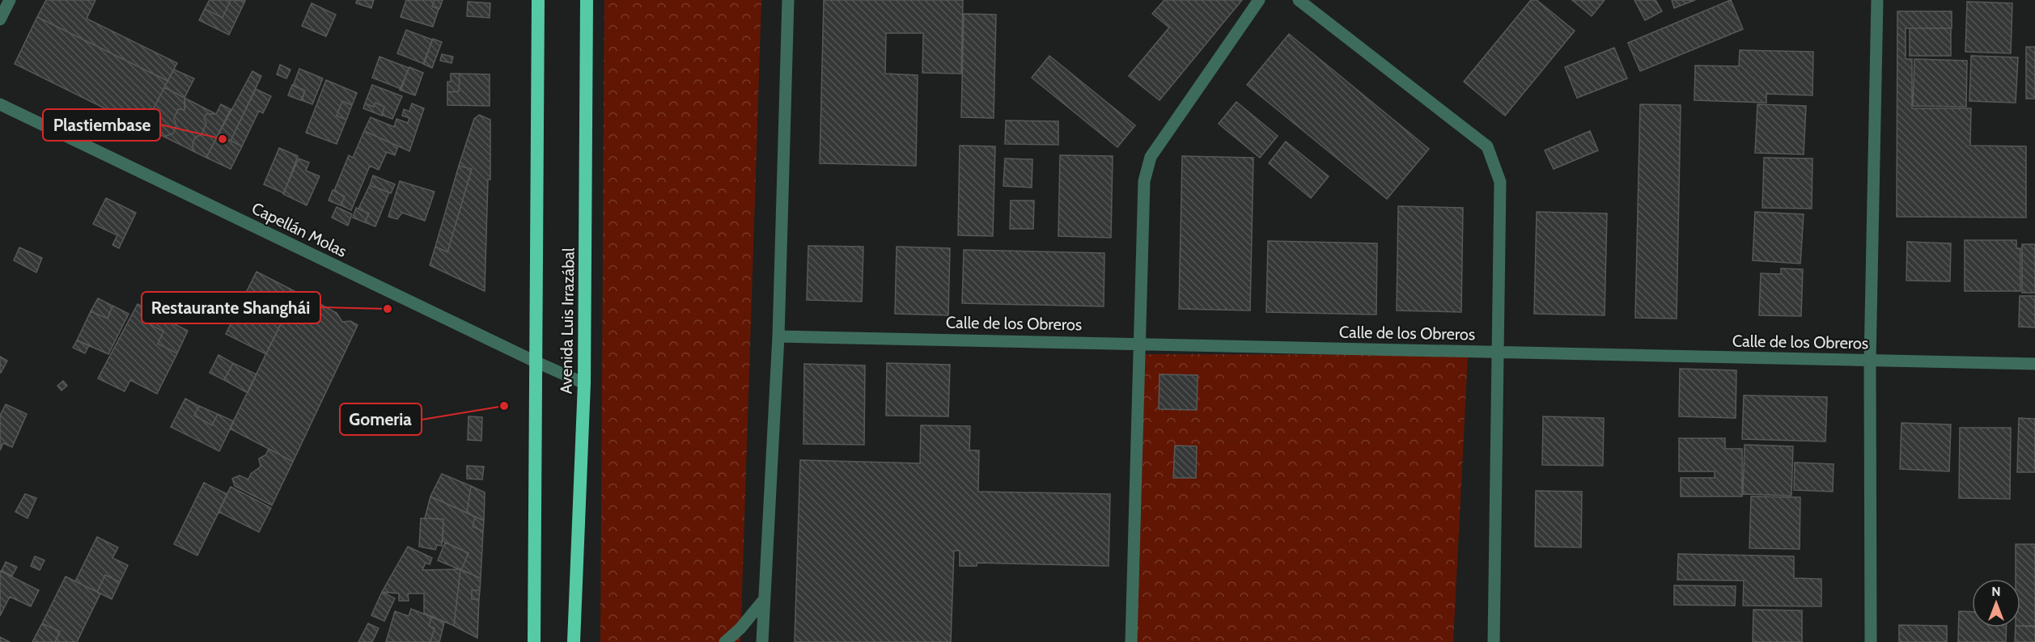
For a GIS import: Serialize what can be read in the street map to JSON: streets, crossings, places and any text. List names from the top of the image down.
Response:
{
  "streets": {
    "highway": ["Avenida Luis Irrazábal"],
    "street": ["Capellán Molas", "Calle de los Obreros"]
  },
  "crossings": [
    ["Capellán Molas", "Avenida Luis Irrazábal"]
  ],
  "places": ["Plastiembase", "Restaurante Shanghái", "Gomeria"],
  "north": "top"
}
